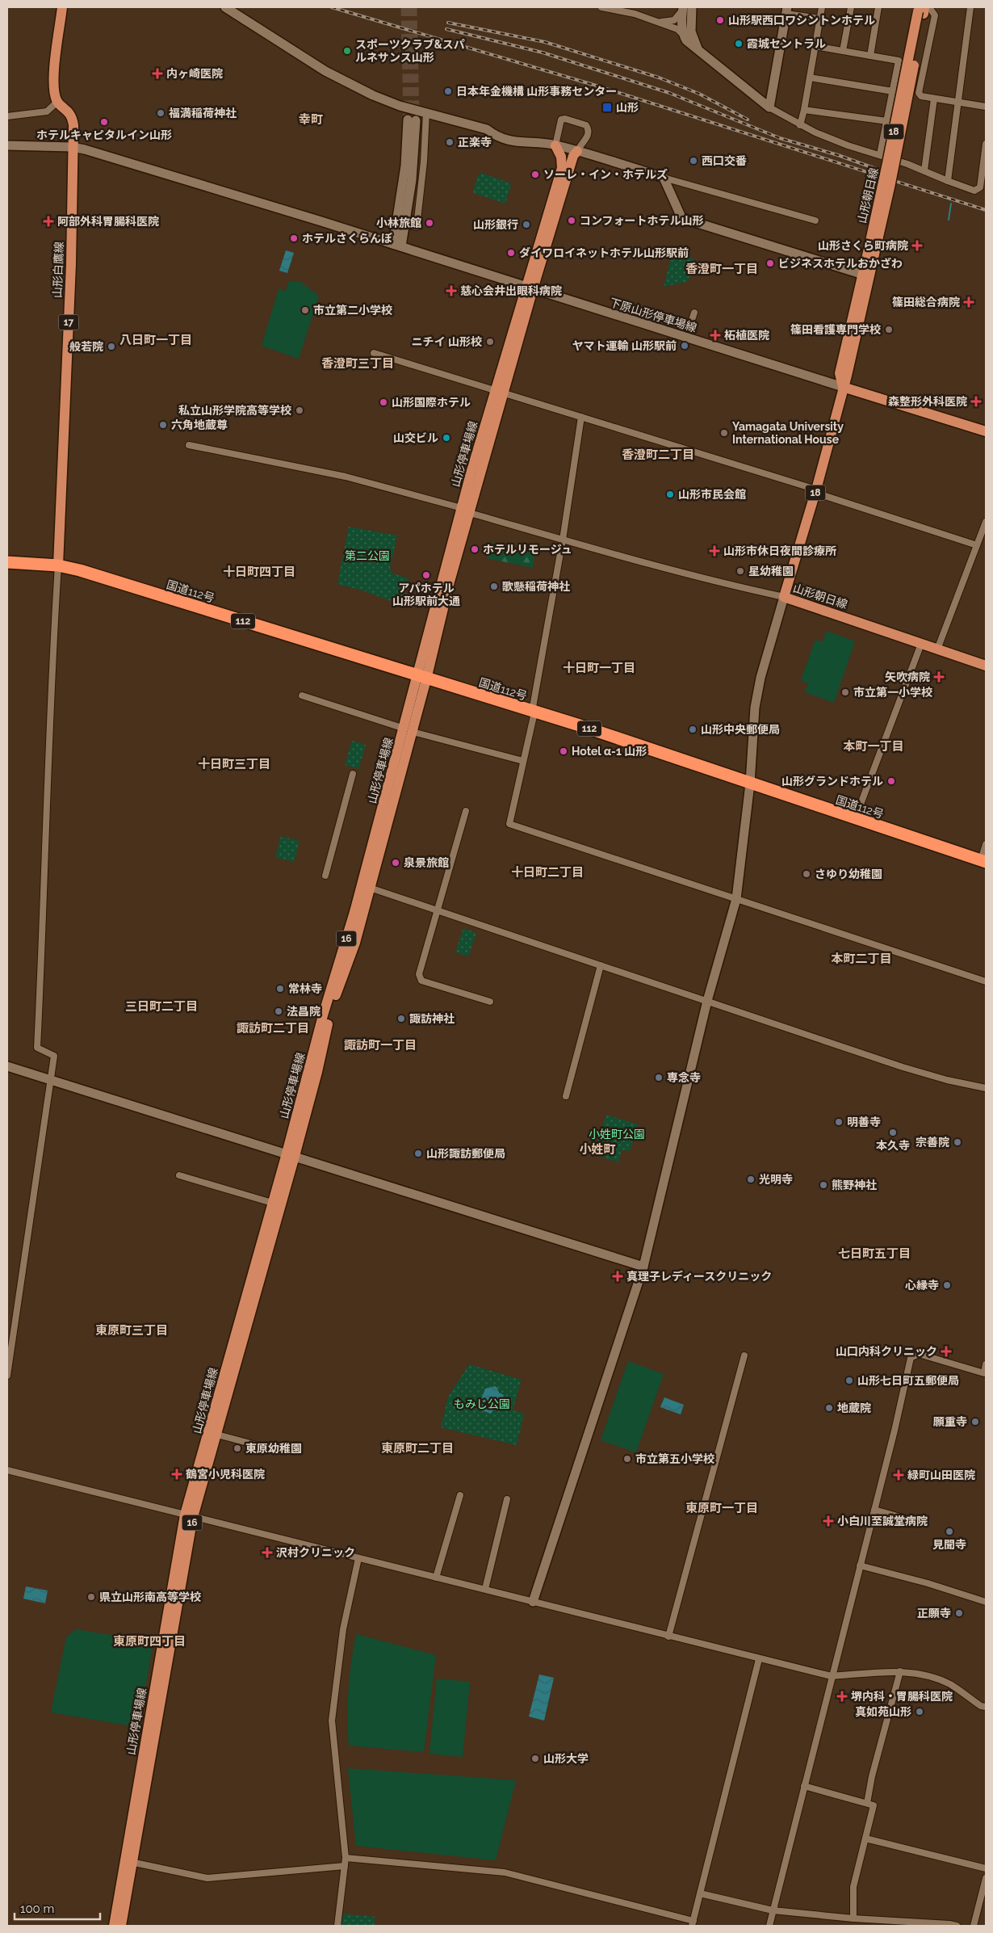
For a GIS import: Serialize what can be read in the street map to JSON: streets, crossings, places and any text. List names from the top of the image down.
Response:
{
  "streets": {
    "highway": ["国道112号", "112"],
    "main road": [
      "18",
      "山形朝日線",
      "山形白鷹線",
      "17",
      "山形停車場線",
      "16"
    ],
    "street": ["下原山形停車場線"]
  },
  "crossings": [
    ["山形朝日線", "下原山形停車場線"],
    ["山形白鷹線", "下原山形停車場線"],
    ["山形白鷹線", "国道112号"],
    ["下原山形停車場線", "山形停車場線"],
    ["山形停車場線", "国道112号"]
  ],
  "districts": [
    "幸町",
    "香澄町一丁目",
    "八日町一丁目",
    "香澄町三丁目",
    "香澄町二丁目",
    "十日町四丁目",
    "十日町一丁目",
    "本町一丁目",
    "十日町三丁目",
    "十日町二丁目",
    "本町二丁目",
    "三日町二丁目",
    "諏訪町二丁目",
    "諏訪町一丁目",
    "小姓町",
    "七日町五丁目",
    "東原町三丁目",
    "東原町二丁目",
    "東原町一丁目",
    "東原町四丁目"
  ],
  "parks": ["第二公園", "小姓町公園", "もみじ公園"],
  "places": {
    "other": [
      "山形駅西口ワシントンホテル",
      "霞城セントラル",
      "スポーツクラブ&スパ ルネサンス山形",
      "日本年金機構 山形事務センター",
      "福満稲荷神社",
      "ホテルキャピタルイン山形",
      "正楽寺",
      "西口交番",
      "ソーレ・イン・ホテルズ",
      "コンフォートホテル山形",
      "小林旅館",
      "山形銀行",
      "ホテルさくらんぼ",
      "ダイワロイネットホテル山形駅前",
      "ビジネスホテルおかざわ",
      "市立第二小学校",
      "篠田看護専門学校",
      "ニチイ 山形校",
      "ヤマト運輸 山形駅前",
      "般若院",
      "山形国際ホテル",
      "私立山形学院高等学校",
      "六角地蔵尊",
      "Yamagata University International House",
      "山交ビル",
      "山形市民会館",
      "ホテルリモージュ",
      "星幼稚園",
      "アパホテル 山形駅前大通",
      "歌懸稲荷神社",
      "市立第一小学校",
      "山形中央郵便局",
      "Hotel α-1 山形",
      "山形グランドホテル",
      "泉景旅館",
      "さゆり幼稚園",
      "常林寺",
      "法昌院",
      "諏訪神社",
      "専念寺",
      "明善寺",
      "本久寺",
      "宗善院",
      "山形諏訪郵便局",
      "光明寺",
      "熊野神社",
      "心縁寺",
      "山形七日町五郵便局",
      "地蔵院",
      "願重寺",
      "東原幼稚園",
      "市立第五小学校",
      "見聞寺",
      "県立山形南高等学校",
      "正願寺",
      "真如苑山形",
      "山形大学"
    ],
    "health": [
      "内ヶ崎医院",
      "阿部外科胃腸科医院",
      "山形さくら町病院",
      "慈心会井出眼科病院",
      "篠田総合病院",
      "柘植医院",
      "森整形外科医院",
      "山形市休日夜間診療所",
      "矢吹病院",
      "真理子レディースクリニック",
      "山口内科クリニック",
      "鶴宮小児科医院",
      "緑町山田医院",
      "小白川至誠堂病院",
      "沢村クリニック",
      "堺内科・胃腸科医院"
    ],
    "transit": ["山形"]
  },
  "scale_bar": "100 m"
}
